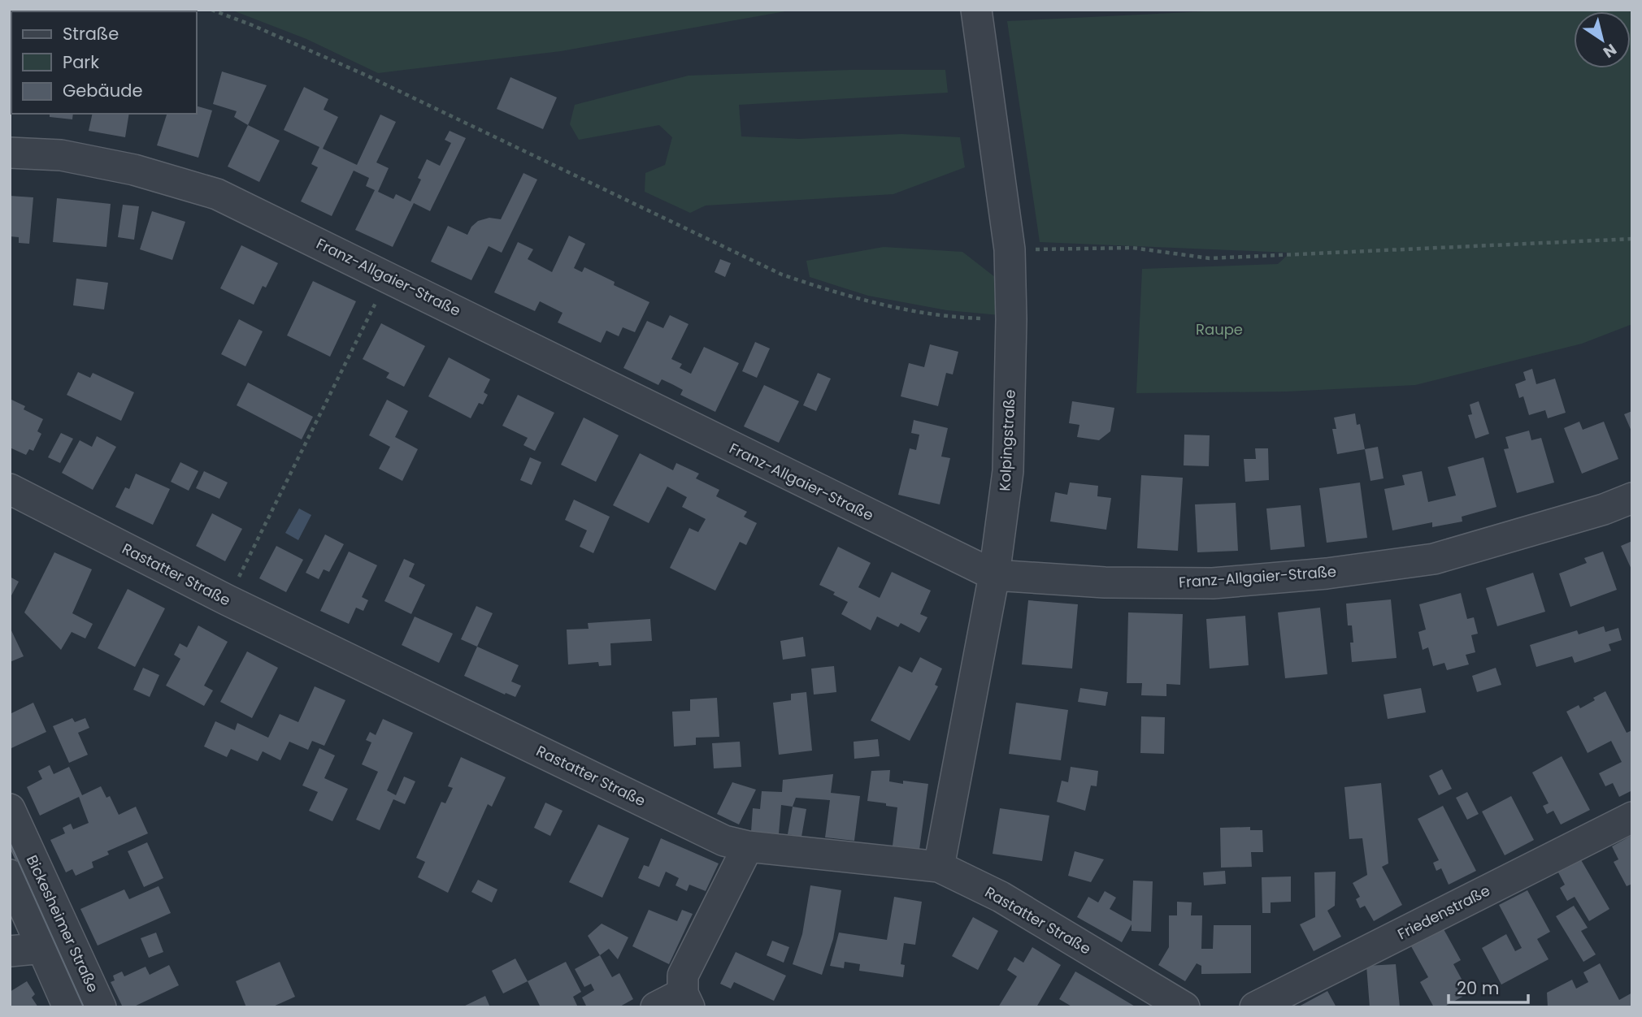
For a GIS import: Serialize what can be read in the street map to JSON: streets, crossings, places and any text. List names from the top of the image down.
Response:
{
  "streets": {
    "street": [
      "Franz-Allgaier-Straße",
      "Kolpingstraße",
      "Rastatter Straße",
      "Friedenstraße",
      "Bickesheimer Straße"
    ]
  },
  "crossings": [
    ["Franz-Allgaier-Straße", "Kolpingstraße"],
    ["Kolpingstraße", "Rastatter Straße"]
  ],
  "parks": ["Raupe"],
  "legend": ["Straße", "Park", "Gebäude"],
  "scale_bar": "20 m",
  "north": "bottom right"
}
